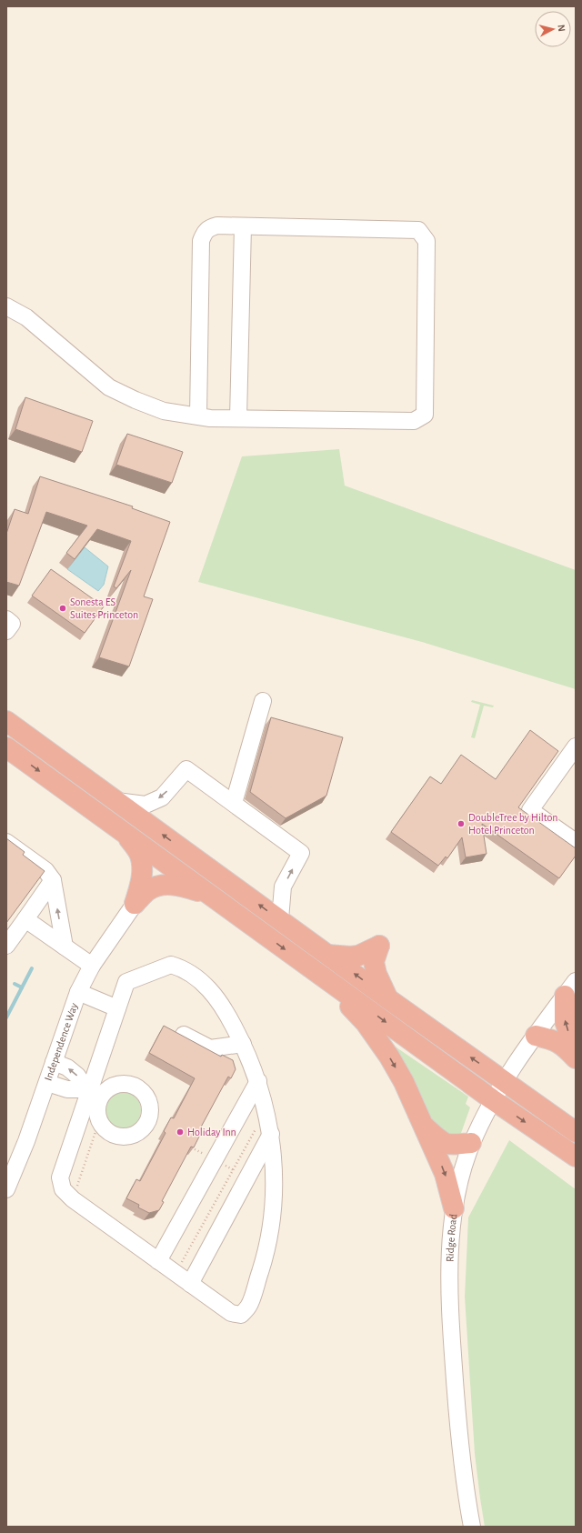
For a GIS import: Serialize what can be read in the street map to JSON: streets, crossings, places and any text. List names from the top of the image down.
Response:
{
  "streets": {
    "street": ["Independence Way", "Ridge Road"]
  },
  "places": ["Sonesta ES Suites Princeton", "DoubleTree by Hilton Hotel Princeton", "Holiday Inn"],
  "north": "right"
}
